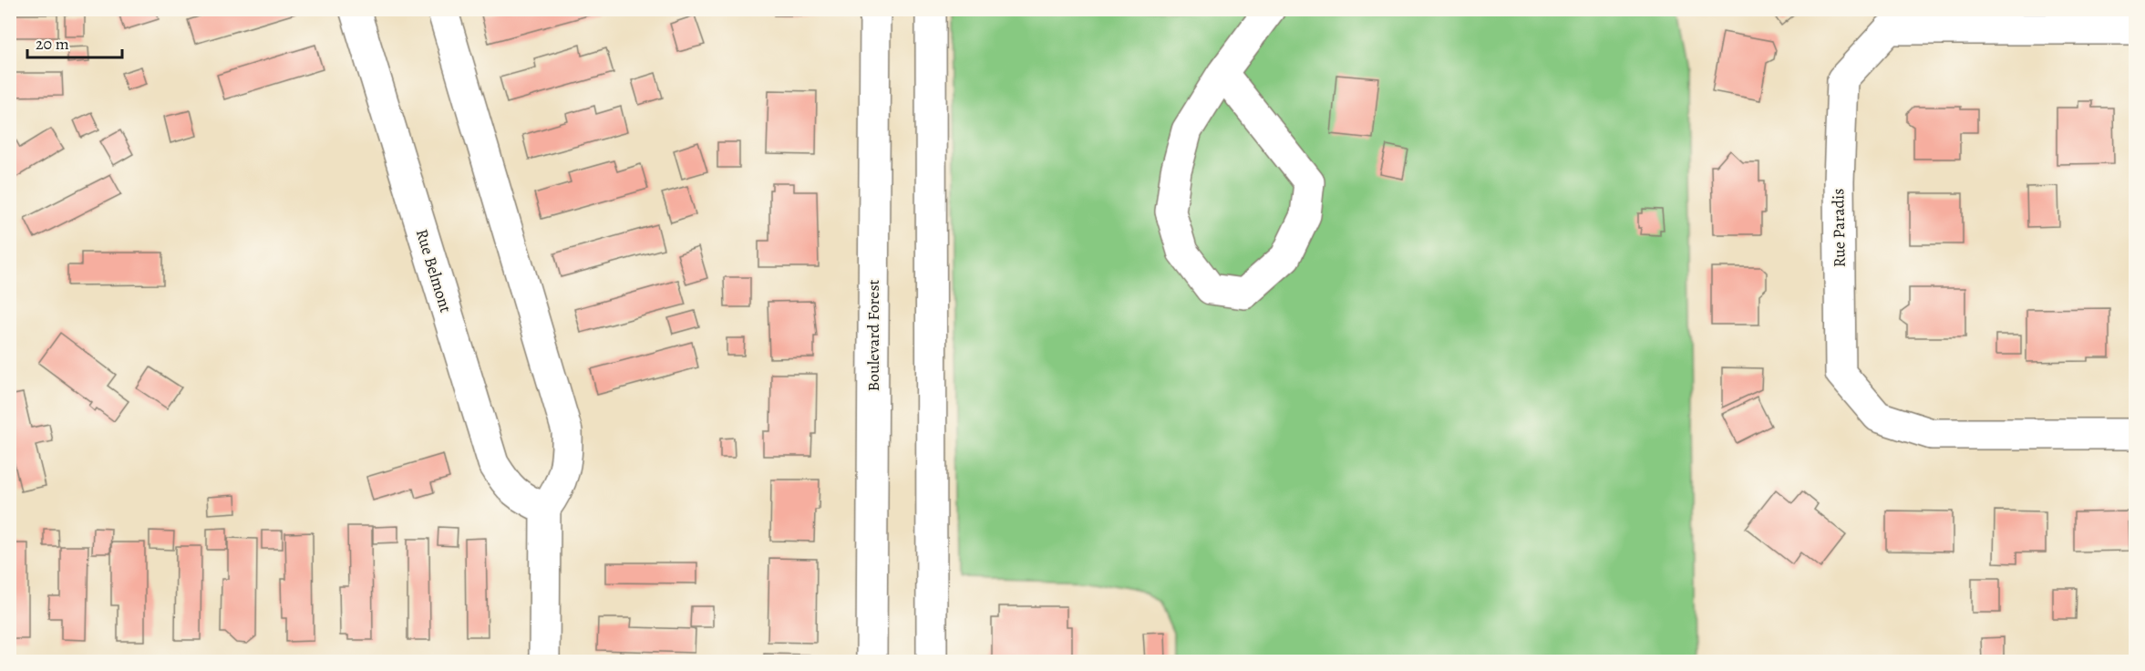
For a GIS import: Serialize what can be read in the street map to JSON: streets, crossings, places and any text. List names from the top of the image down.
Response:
{
  "streets": {
    "street": ["Rue Paradis", "Rue Belmont", "Boulevard Forest"]
  },
  "scale_bar": "20 m"
}
